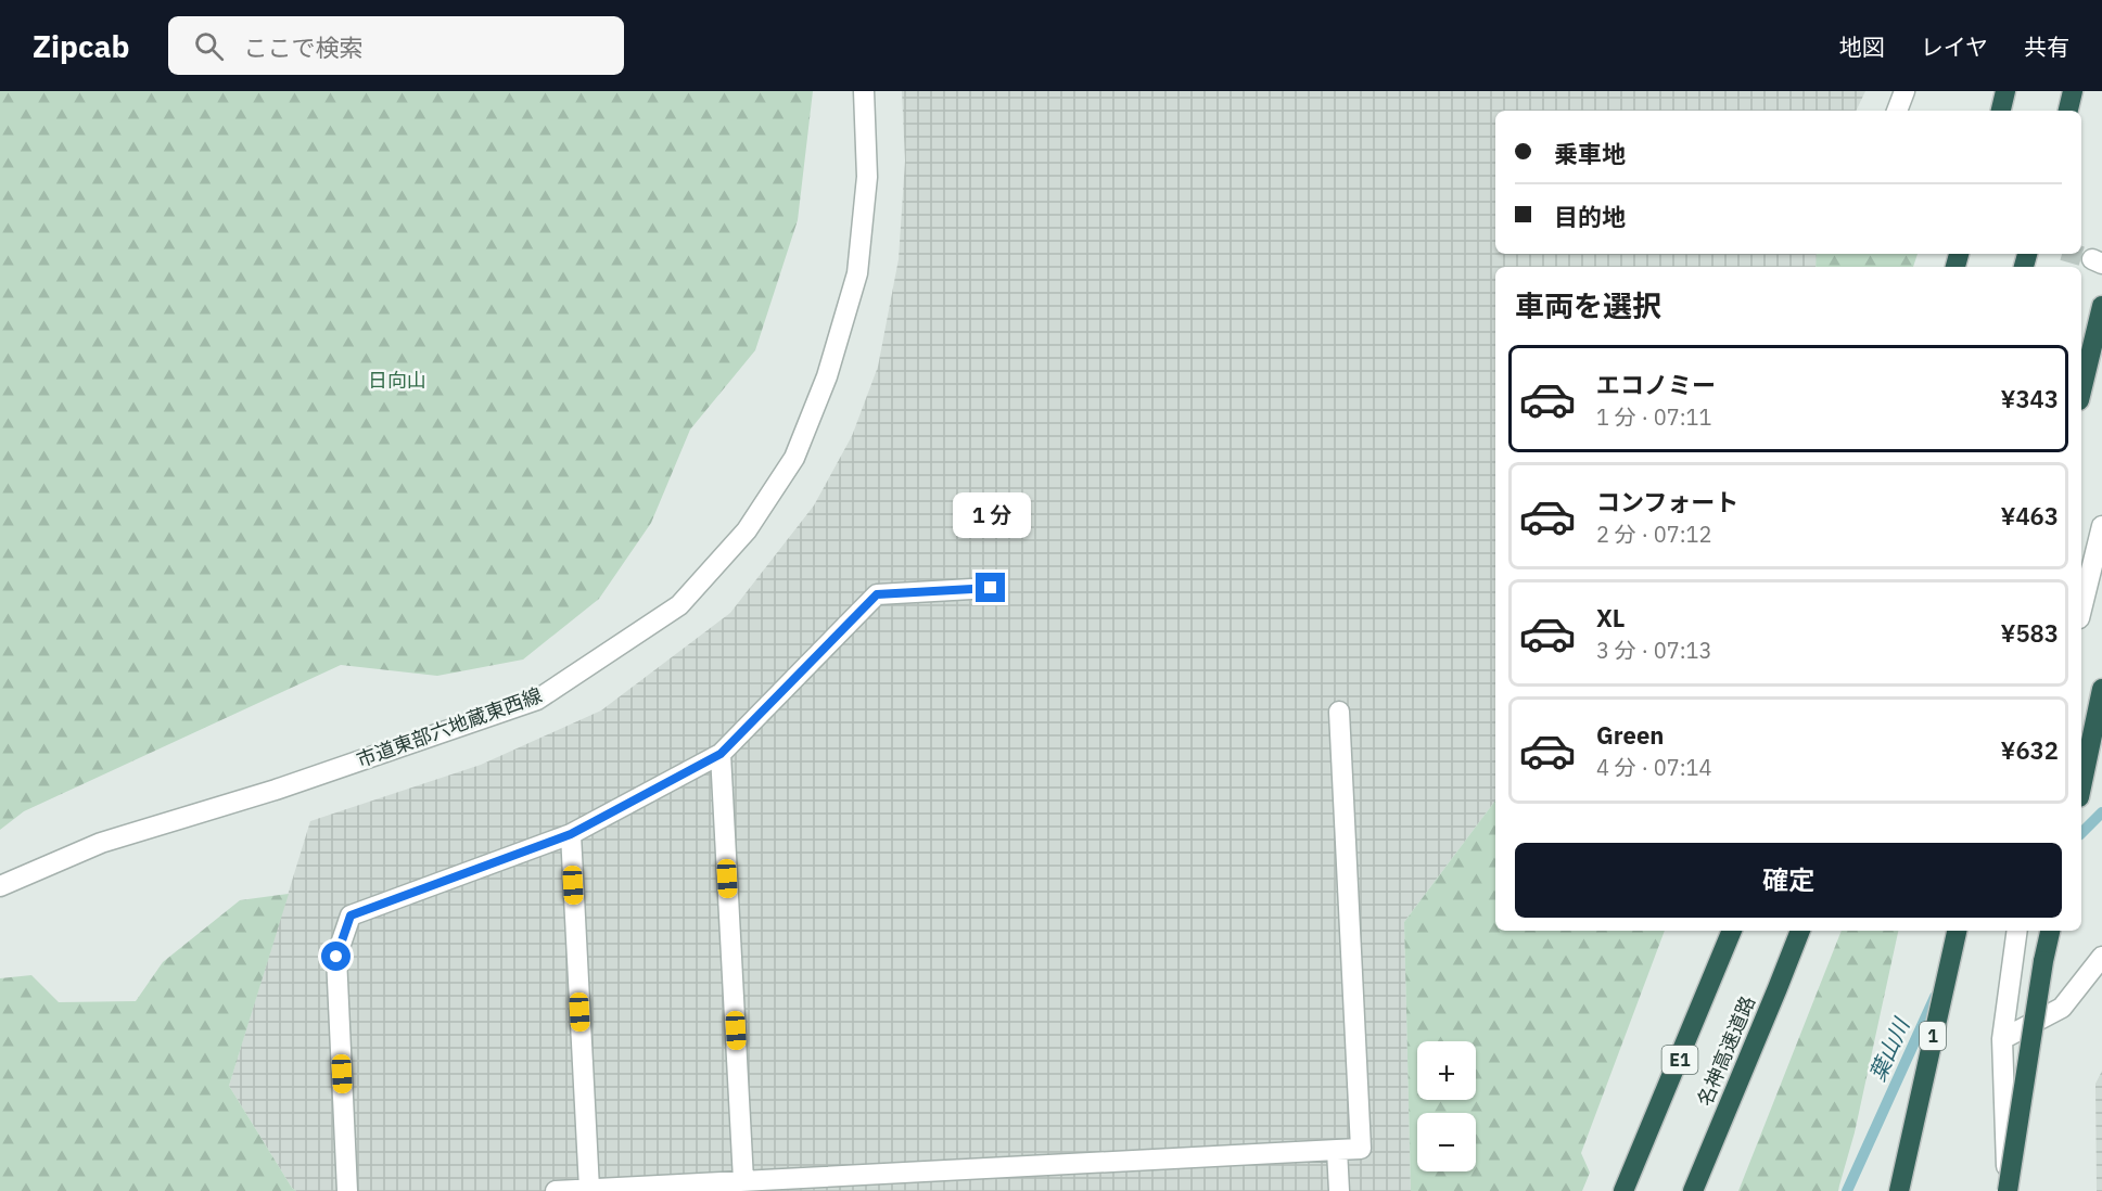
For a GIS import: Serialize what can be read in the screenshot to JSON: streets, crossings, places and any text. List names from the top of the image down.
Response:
{
  "streets": {
    "highway": ["1", "名神高速道路", "E1"],
    "street": ["市道東部六地蔵東西線"]
  },
  "water": ["葉山川"],
  "parks": ["日向山"],
  "page": {
    "header": "Zipcab",
    "search": "ここで検索",
    "nav": ["地図", "レイヤ", "共有"],
    "banner": ["乗車地", "目的地"],
    "heading": "車両を選択",
    "list": [
      {
        "name": "エコノミー",
        "note": "1 分 · 07:11",
        "value": "¥343"
      },
      {
        "name": "コンフォート",
        "note": "2 分 · 07:12",
        "value": "¥463"
      },
      {
        "name": "XL",
        "note": "3 分 · 07:13",
        "value": "¥583"
      },
      {
        "name": "Green",
        "note": "4 分 · 07:14",
        "value": "¥632"
      }
    ],
    "bubble": "1 分",
    "buttons": "確定",
    "map_buttons": ["+", "−"]
  }
}
